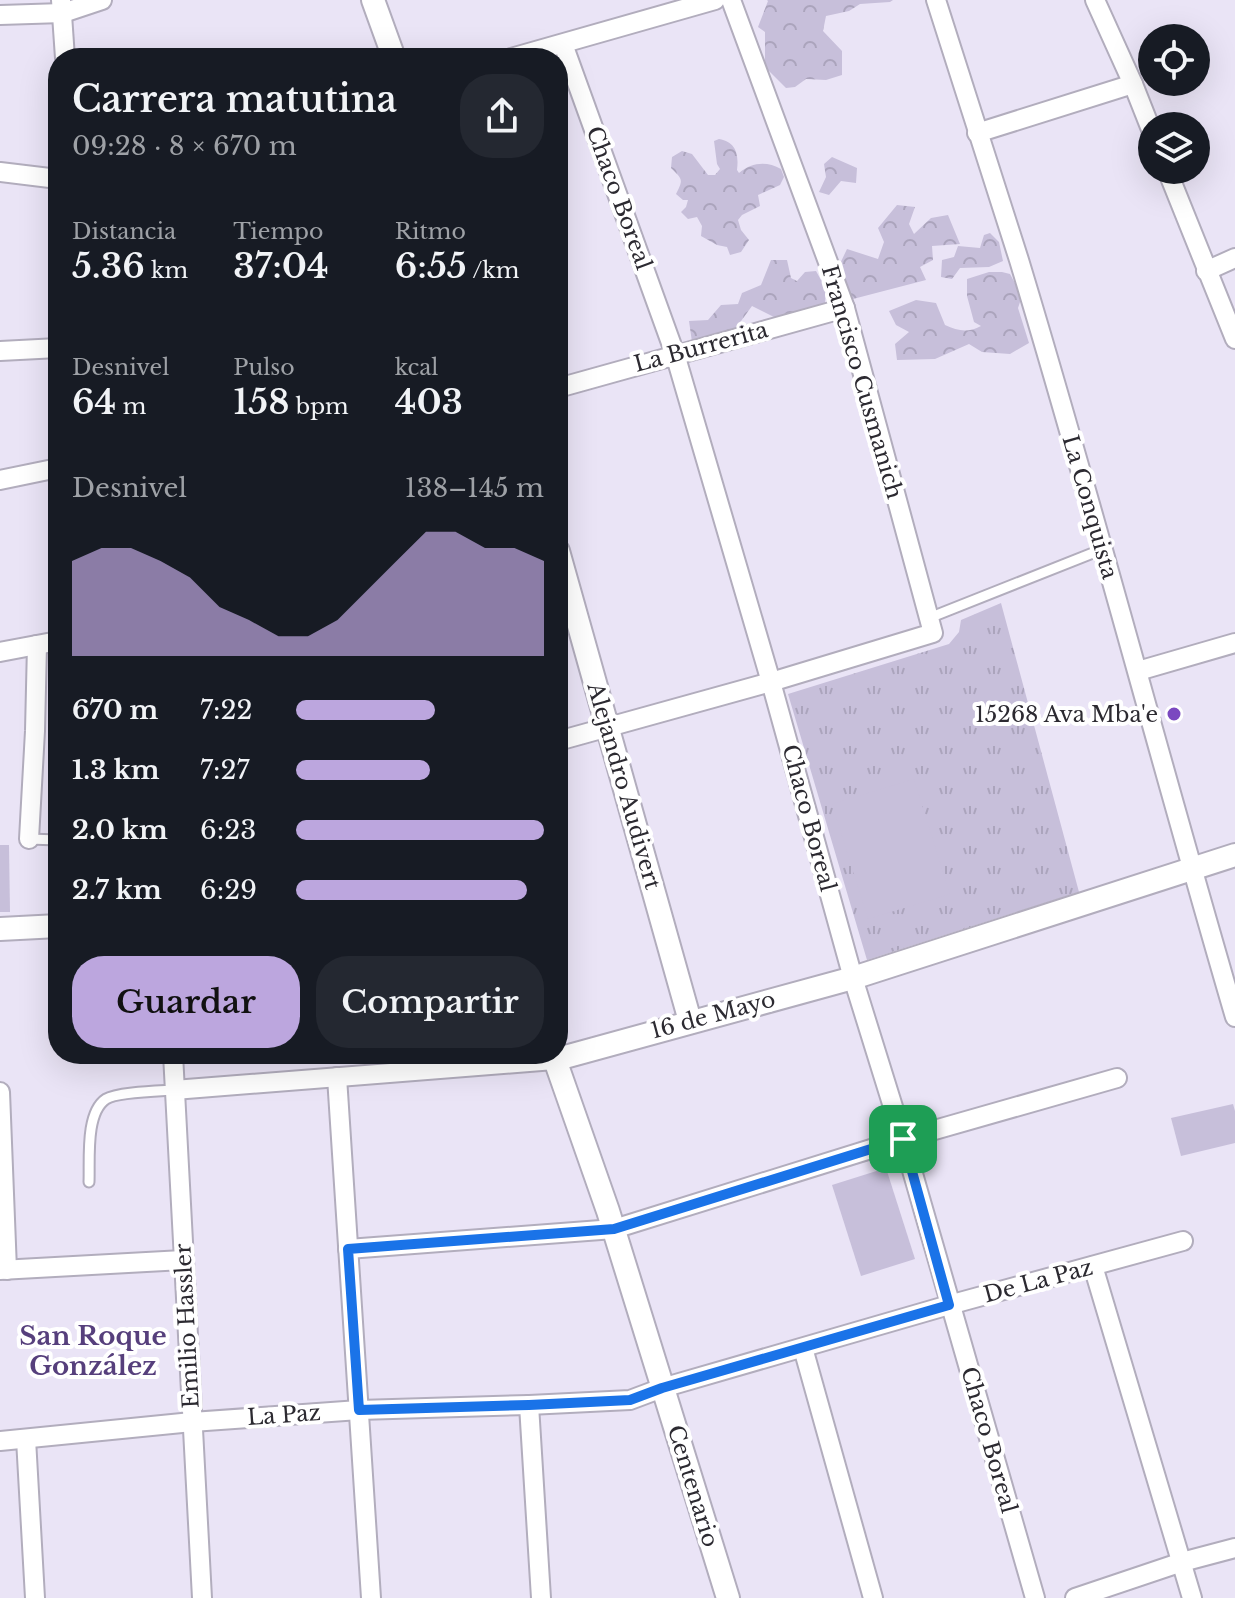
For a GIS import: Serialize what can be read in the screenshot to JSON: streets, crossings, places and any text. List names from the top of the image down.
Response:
{
  "streets": {
    "street": [
      "Chaco Boreal",
      "La Burrerita",
      "Francisco Cusmanich",
      "La Conquista",
      "Alejandro Audivert",
      "16 de Mayo",
      "De La Paz",
      "Emilio Hassler",
      "La Paz",
      "Centenario"
    ]
  },
  "crossings": [
    ["Chaco Boreal", "La Burrerita"],
    ["Chaco Boreal", "16 de Mayo"],
    ["Chaco Boreal", "De La Paz"],
    ["La Burrerita", "Francisco Cusmanich"],
    ["La Conquista", "16 de Mayo"],
    ["Alejandro Audivert", "16 de Mayo"],
    ["16 de Mayo", "Emilio Hassler"],
    ["De La Paz", "La Paz"],
    ["De La Paz", "Centenario"],
    ["Emilio Hassler", "La Paz"],
    ["La Paz", "Centenario"]
  ],
  "districts": ["San Roque González"],
  "places": ["15268 Ava Mba'e"],
  "page": {
    "heading": ["Carrera matutina", "09:28 · 8 × 670 m"],
    "stats": [
      ["Distancia", "5.36 km"],
      ["Tiempo", "37:04"],
      ["Ritmo", "6:55 /km"],
      ["Desnivel", "64 m"],
      ["Pulso", "158 bpm"],
      ["kcal", "403"]
    ],
    "chart": ["Desnivel", "138–145 m"],
    "list": [
      {
        "name": "670 m",
        "note": "7:22"
      },
      {
        "name": "1.3 km",
        "note": "7:27"
      },
      {
        "name": "2.0 km",
        "note": "6:23"
      },
      {
        "name": "2.7 km",
        "note": "6:29"
      }
    ],
    "buttons": ["Guardar", "Compartir"]
  }
}
